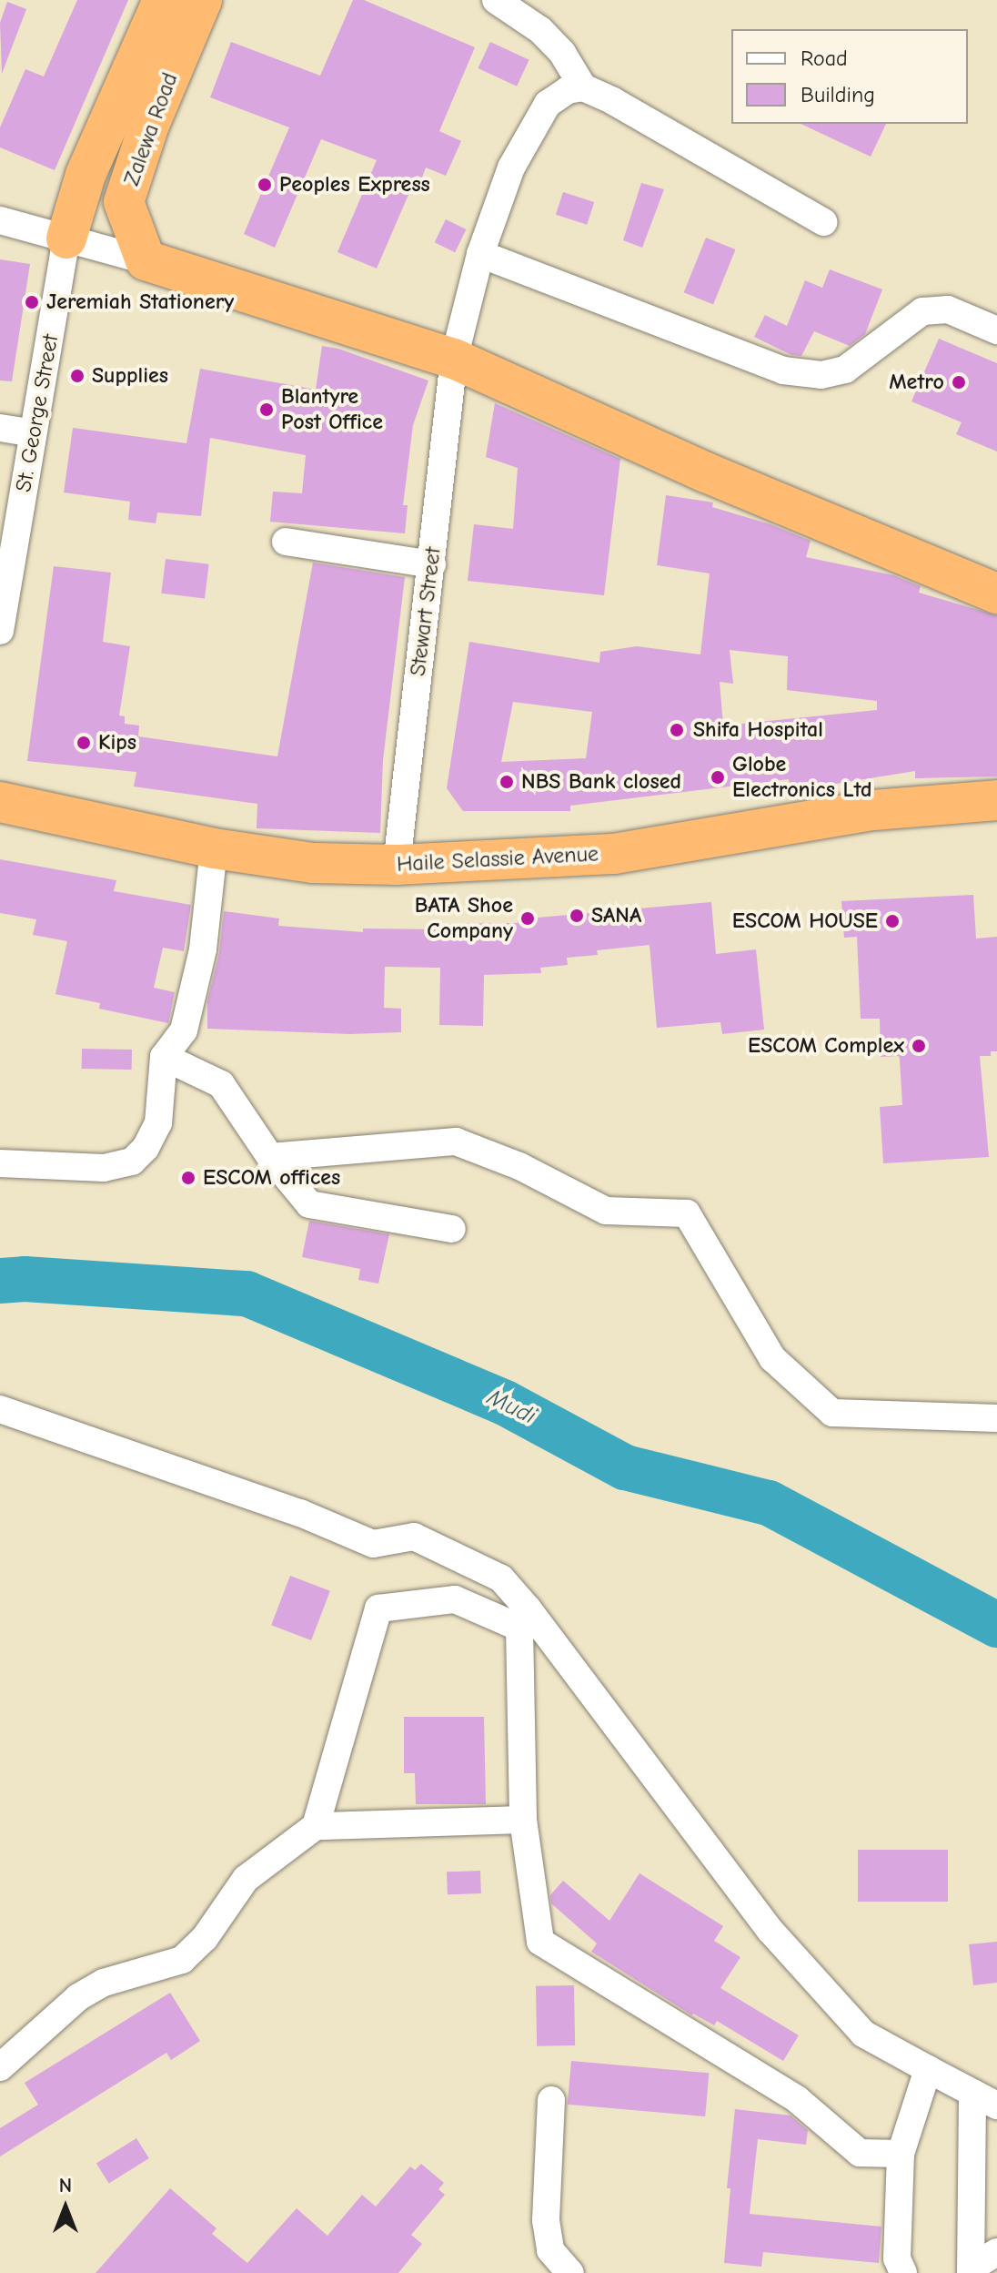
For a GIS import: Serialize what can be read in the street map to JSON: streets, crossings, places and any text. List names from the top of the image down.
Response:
{
  "streets": {
    "highway": ["Zalewa Road", "Haile Selassie Avenue"],
    "street": ["St. George Street", "Stewart Street"]
  },
  "crossings": [
    ["Zalewa Road", "St. George Street"],
    ["Stewart Street", "Haile Selassie Avenue"]
  ],
  "water": ["Mudi"],
  "places": [
    "Peoples Express",
    "Jeremiah Stationery",
    "Supplies",
    "Metro",
    "Blantyre Post Office",
    "Shifa Hospital",
    "Kips",
    "Globe Electronics Ltd",
    "NBS Bank closed",
    "SANA",
    "BATA Shoe Company",
    "ESCOM HOUSE",
    "ESCOM Complex",
    "ESCOM offices"
  ],
  "legend": ["Road", "Building"],
  "north": "top"
}
